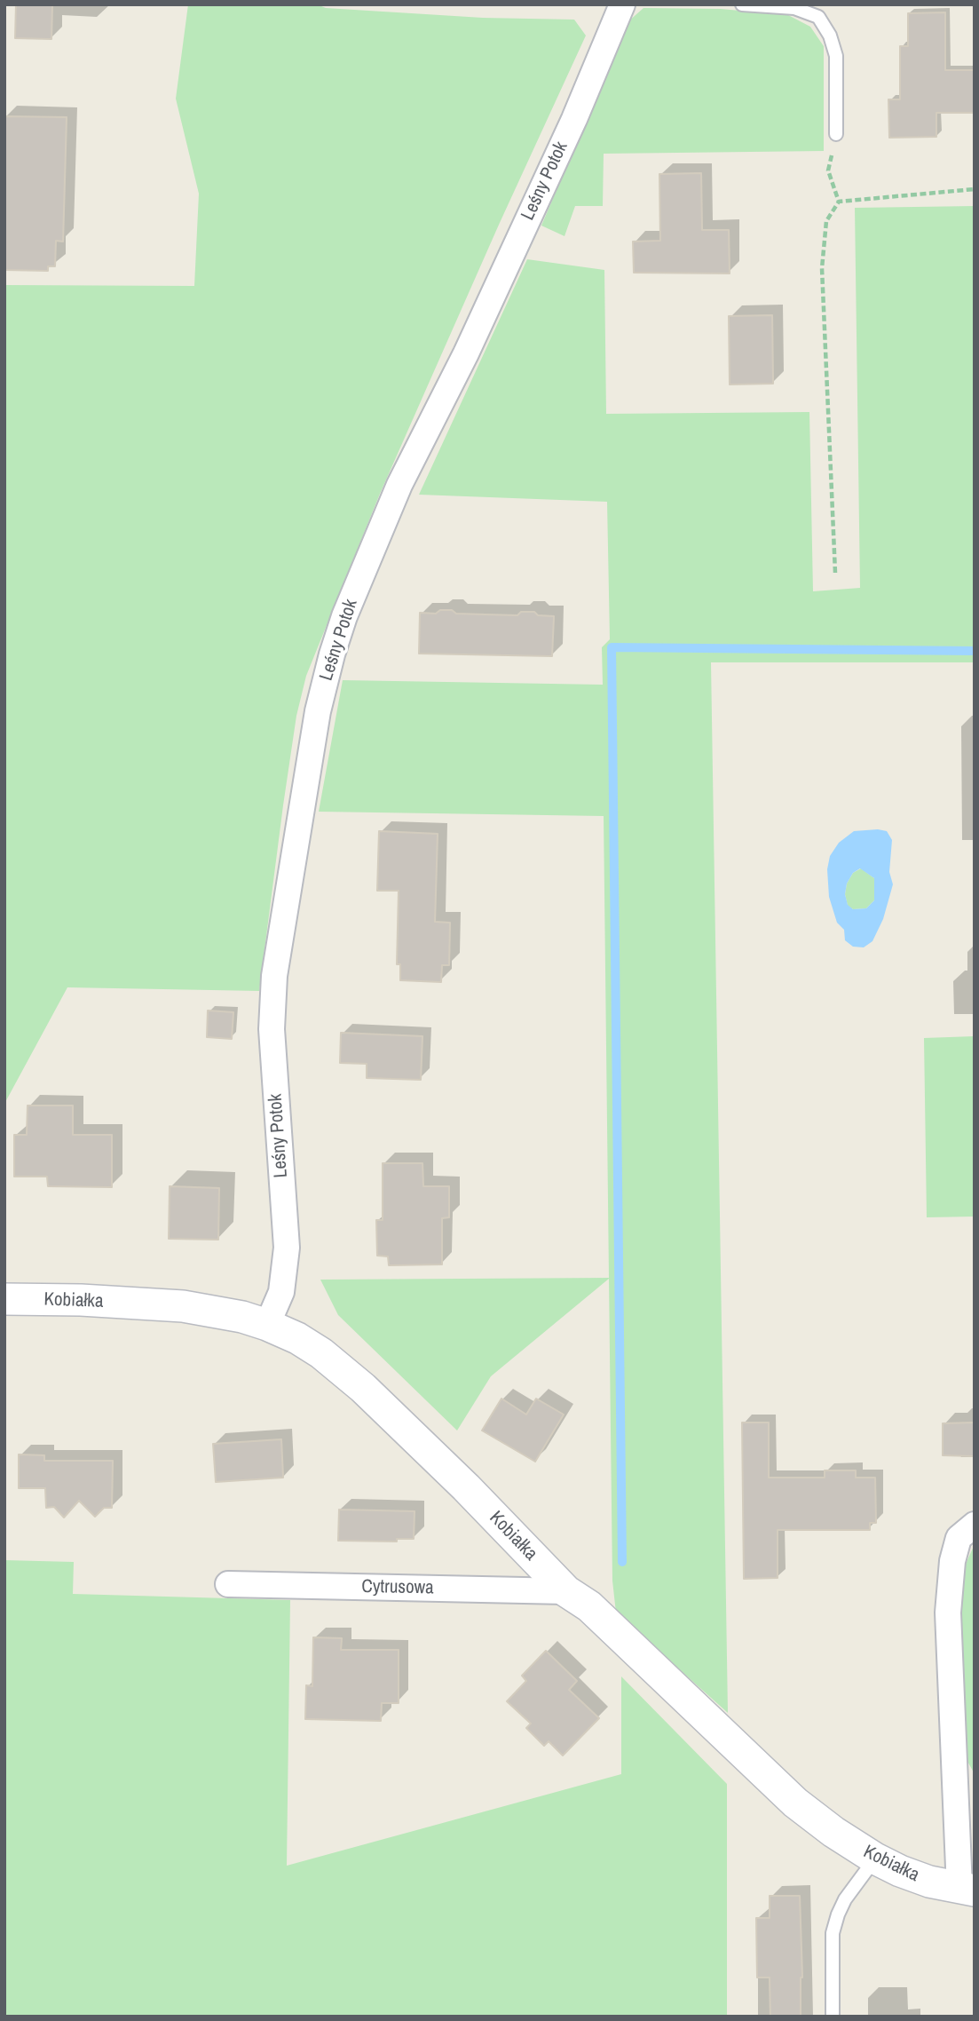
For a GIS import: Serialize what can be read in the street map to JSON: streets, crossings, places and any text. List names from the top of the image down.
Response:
{
  "streets": {
    "street": ["Leśny Potok", "Kobiałka", "Cytrusowa"]
  },
  "crossings": [
    ["Leśny Potok", "Kobiałka"],
    ["Kobiałka", "Cytrusowa"]
  ]
}
